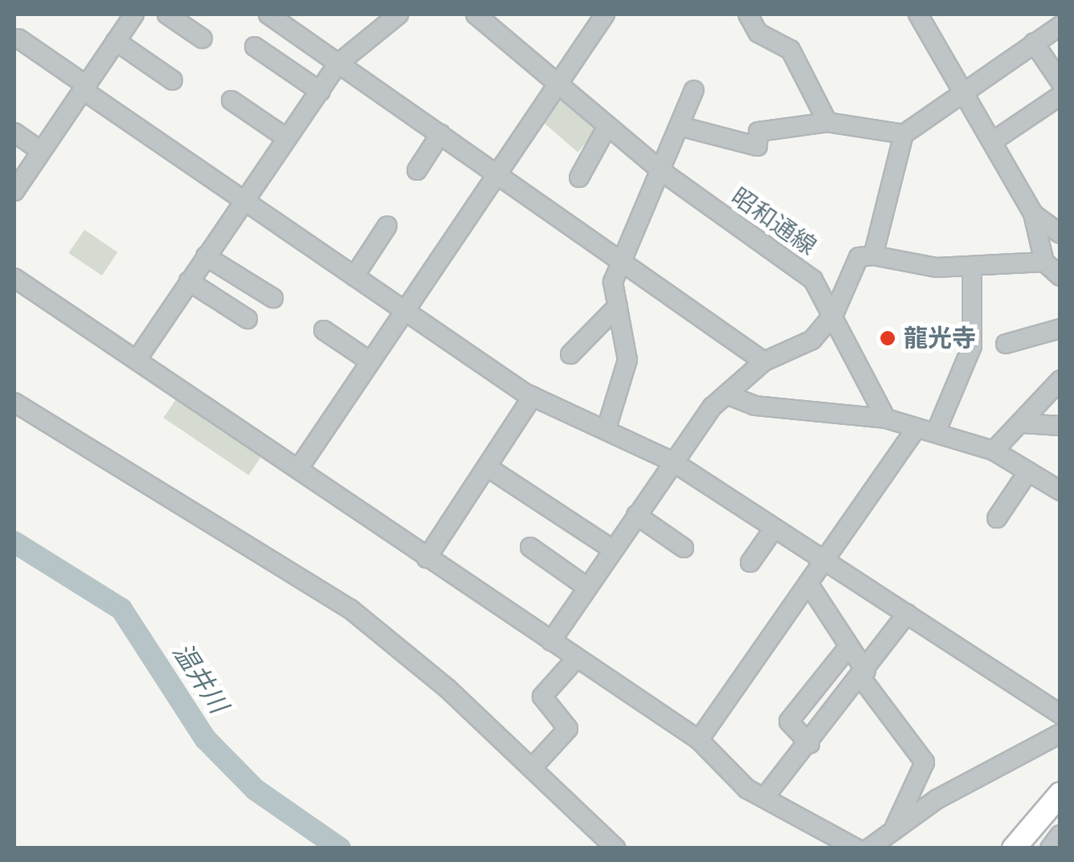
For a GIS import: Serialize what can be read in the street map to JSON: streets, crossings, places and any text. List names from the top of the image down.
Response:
{
  "streets": {
    "street": ["昭和通線"]
  },
  "water": ["温井川"],
  "places": ["龍光寺"]
}
